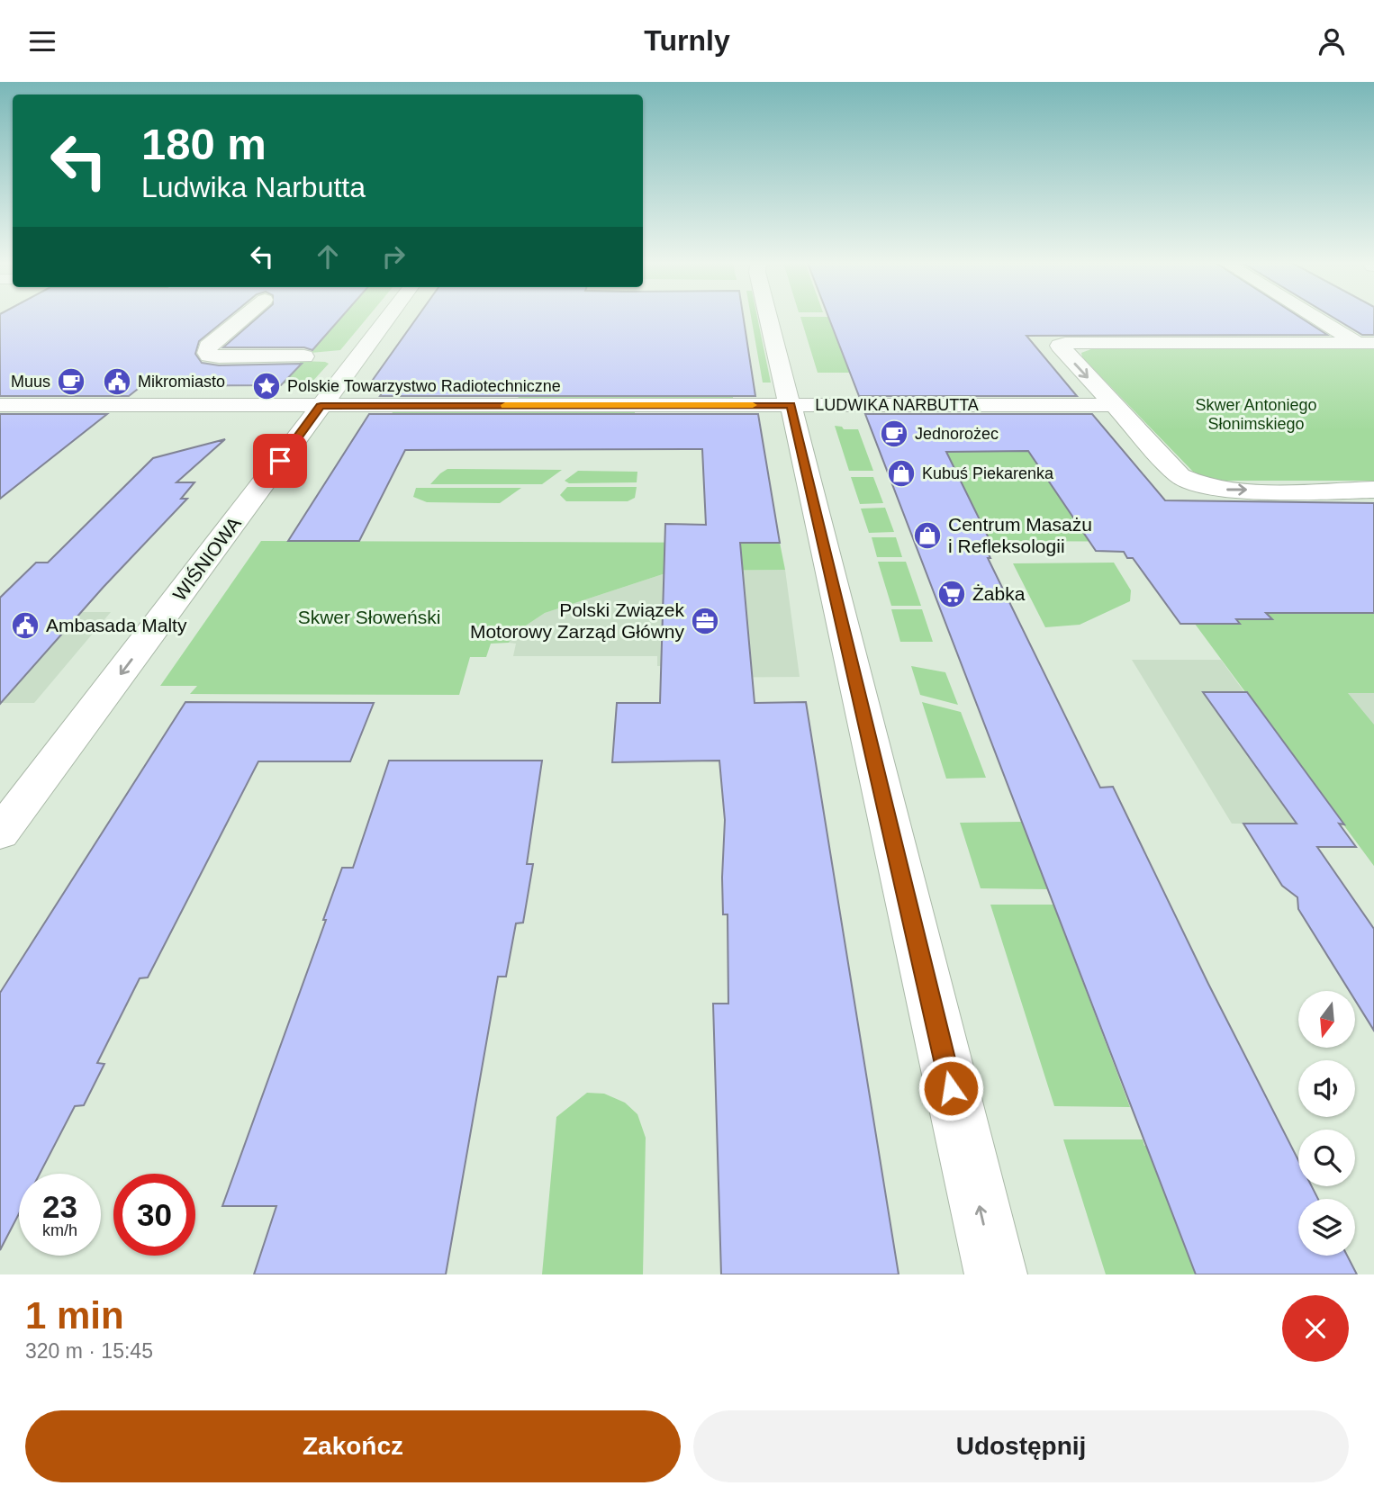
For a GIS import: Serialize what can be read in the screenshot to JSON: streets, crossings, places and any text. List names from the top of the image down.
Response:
{
  "streets": {
    "street": ["LUDWIKA NARBUTTA", "WIŚNIOWA"]
  },
  "crossings": [
    ["LUDWIKA NARBUTTA", "WIŚNIOWA"]
  ],
  "one_way": ["WIŚNIOWA"],
  "parks": ["Skwer Antoniego Słonimskiego", "Skwer Słoweński"],
  "places": {
    "cafe": ["Muus", "Jednorożec"],
    "public building": ["Mikromiasto", "Ambasada Malty"],
    "place": ["Polskie Towarzystwo Radiotechniczne"],
    "shop": ["Kubuś Piekarenka", "Centrum Masażu i Refleksologii"],
    "supermarket": ["Żabka"],
    "office": ["Polski Związek Motorowy Zarząd Główny"]
  },
  "north": "bottom",
  "page": {
    "header": "Turnly",
    "turn": ["180 m", "Ludwika Narbutta"],
    "speed": "23 km/h",
    "limit": "30",
    "heading": ["1 min", "320 m · 15:45"],
    "buttons": ["Zakończ", "Udostępnij"]
  }
}
